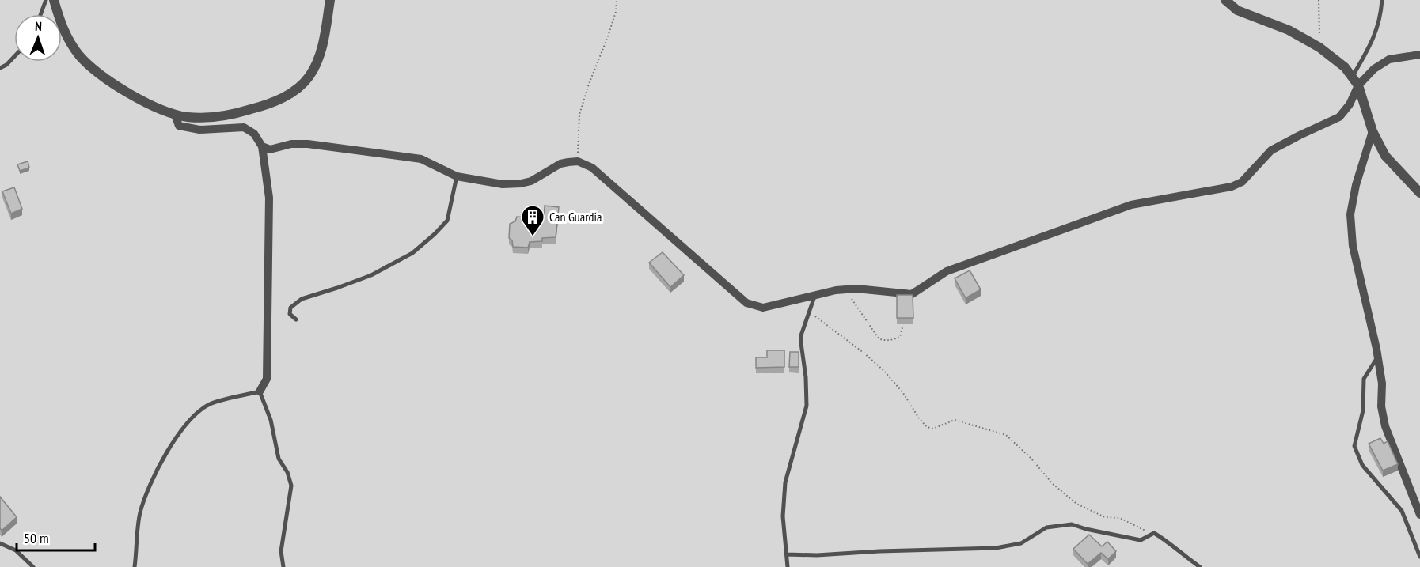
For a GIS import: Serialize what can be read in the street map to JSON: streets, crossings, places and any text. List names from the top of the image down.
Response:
{
  "places": {
    "building": ["Can Guardia"]
  },
  "scale_bar": "50 m",
  "north": "top"
}
